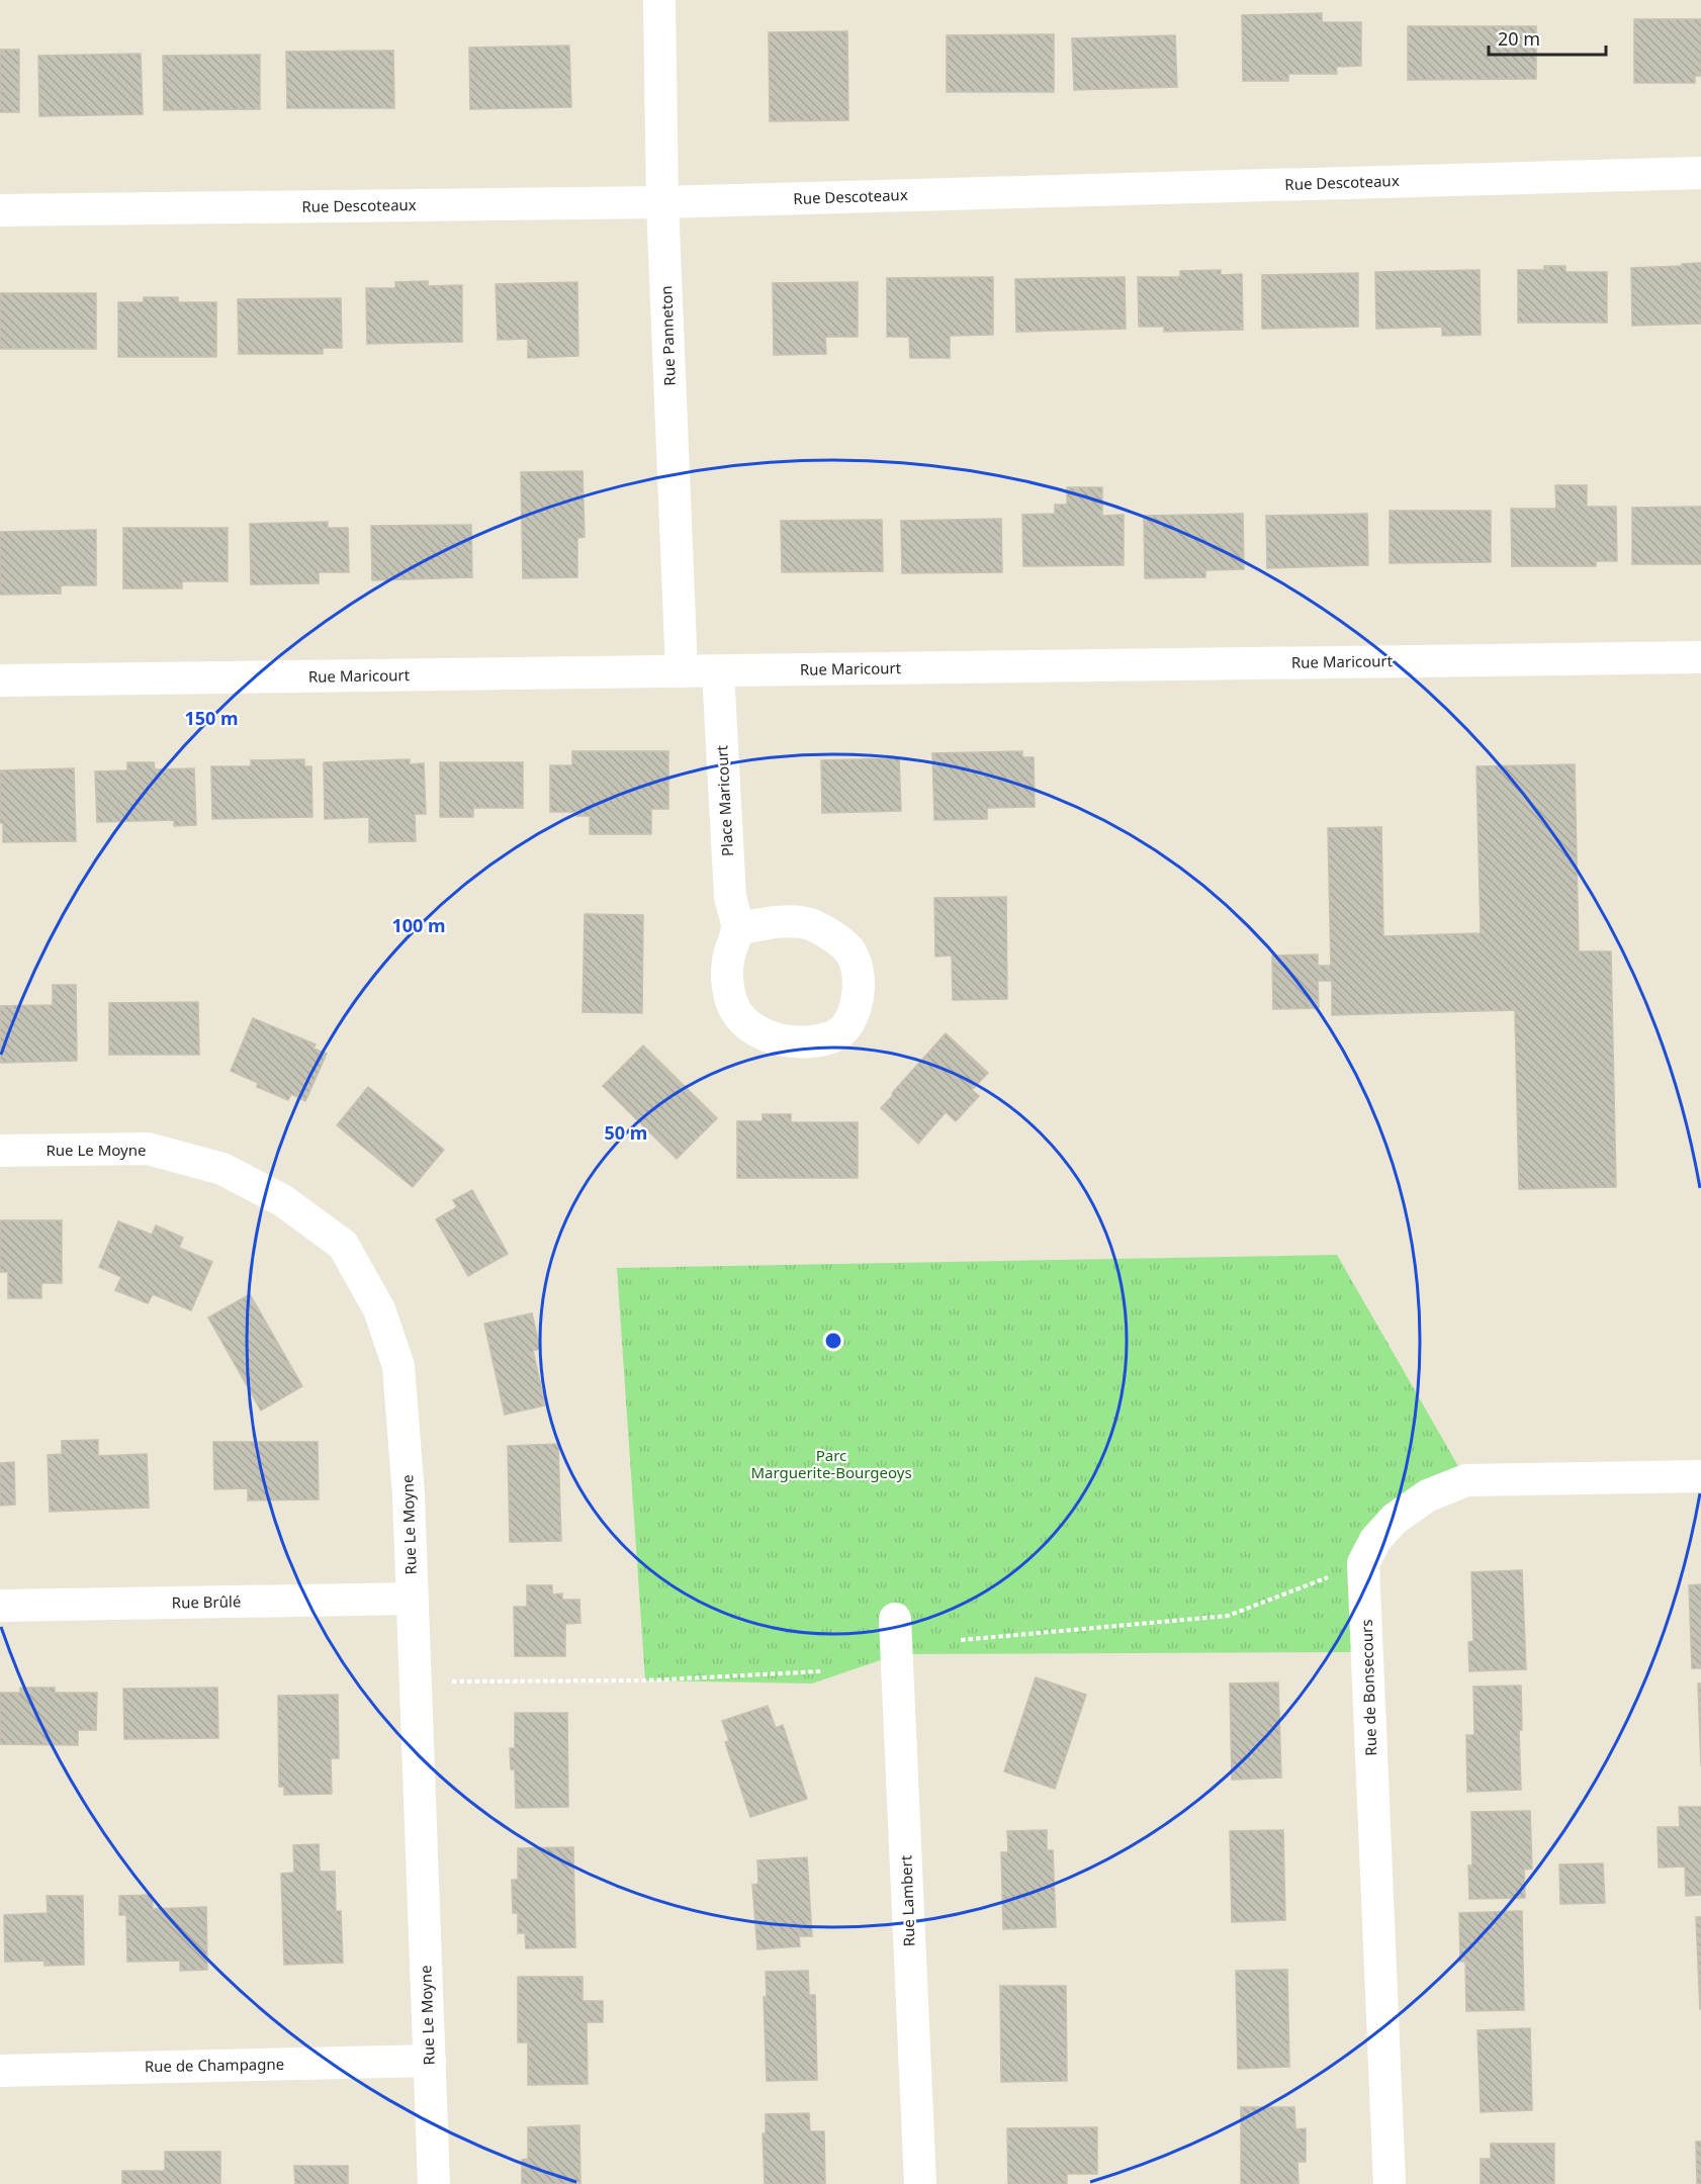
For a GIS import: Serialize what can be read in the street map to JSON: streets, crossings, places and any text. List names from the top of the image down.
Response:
{
  "streets": {
    "street": [
      "Rue Descoteaux",
      "Rue Panneton",
      "Rue Maricourt",
      "Place Maricourt",
      "Rue Le Moyne",
      "Rue Brûlé",
      "Rue de Bonsecours",
      "Rue Lambert",
      "Rue de Champagne"
    ]
  },
  "crossings": [
    ["Rue Descoteaux", "Rue Panneton"],
    ["Rue Panneton", "Rue Maricourt"],
    ["Rue Maricourt", "Place Maricourt"],
    ["Rue Le Moyne", "Rue Brûlé"],
    ["Rue Le Moyne", "Rue de Champagne"]
  ],
  "parks": ["Parc Marguerite-Bourgeoys"],
  "scale_bar": "20 m",
  "rings": ["150 m", "100 m", "50 m"]
}
